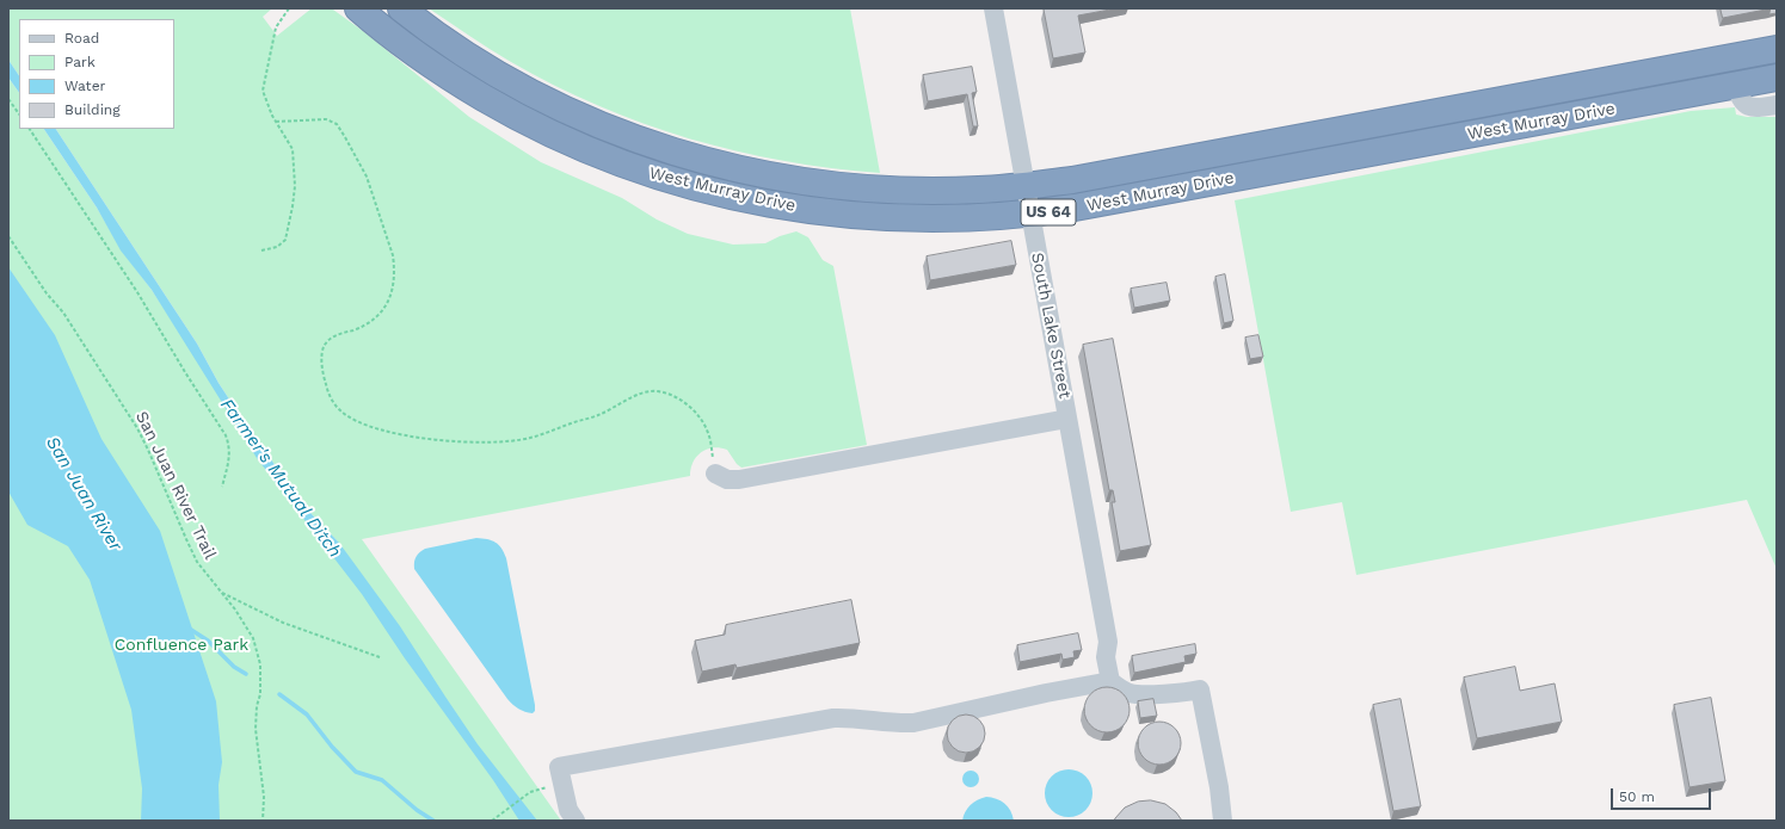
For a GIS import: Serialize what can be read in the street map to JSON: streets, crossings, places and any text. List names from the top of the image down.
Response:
{
  "streets": {
    "highway": ["West Murray Drive", "US 64"],
    "street": ["South Lake Street"],
    "path": ["San Juan River Trail"]
  },
  "crossings": [
    ["West Murray Drive", "South Lake Street"]
  ],
  "water": ["Farmer's Mutual Ditch", "San Juan River"],
  "parks": ["Confluence Park"],
  "legend": [
    "Road",
    "Park",
    "Water",
    "Building"
  ],
  "scale_bar": "50 m"
}
